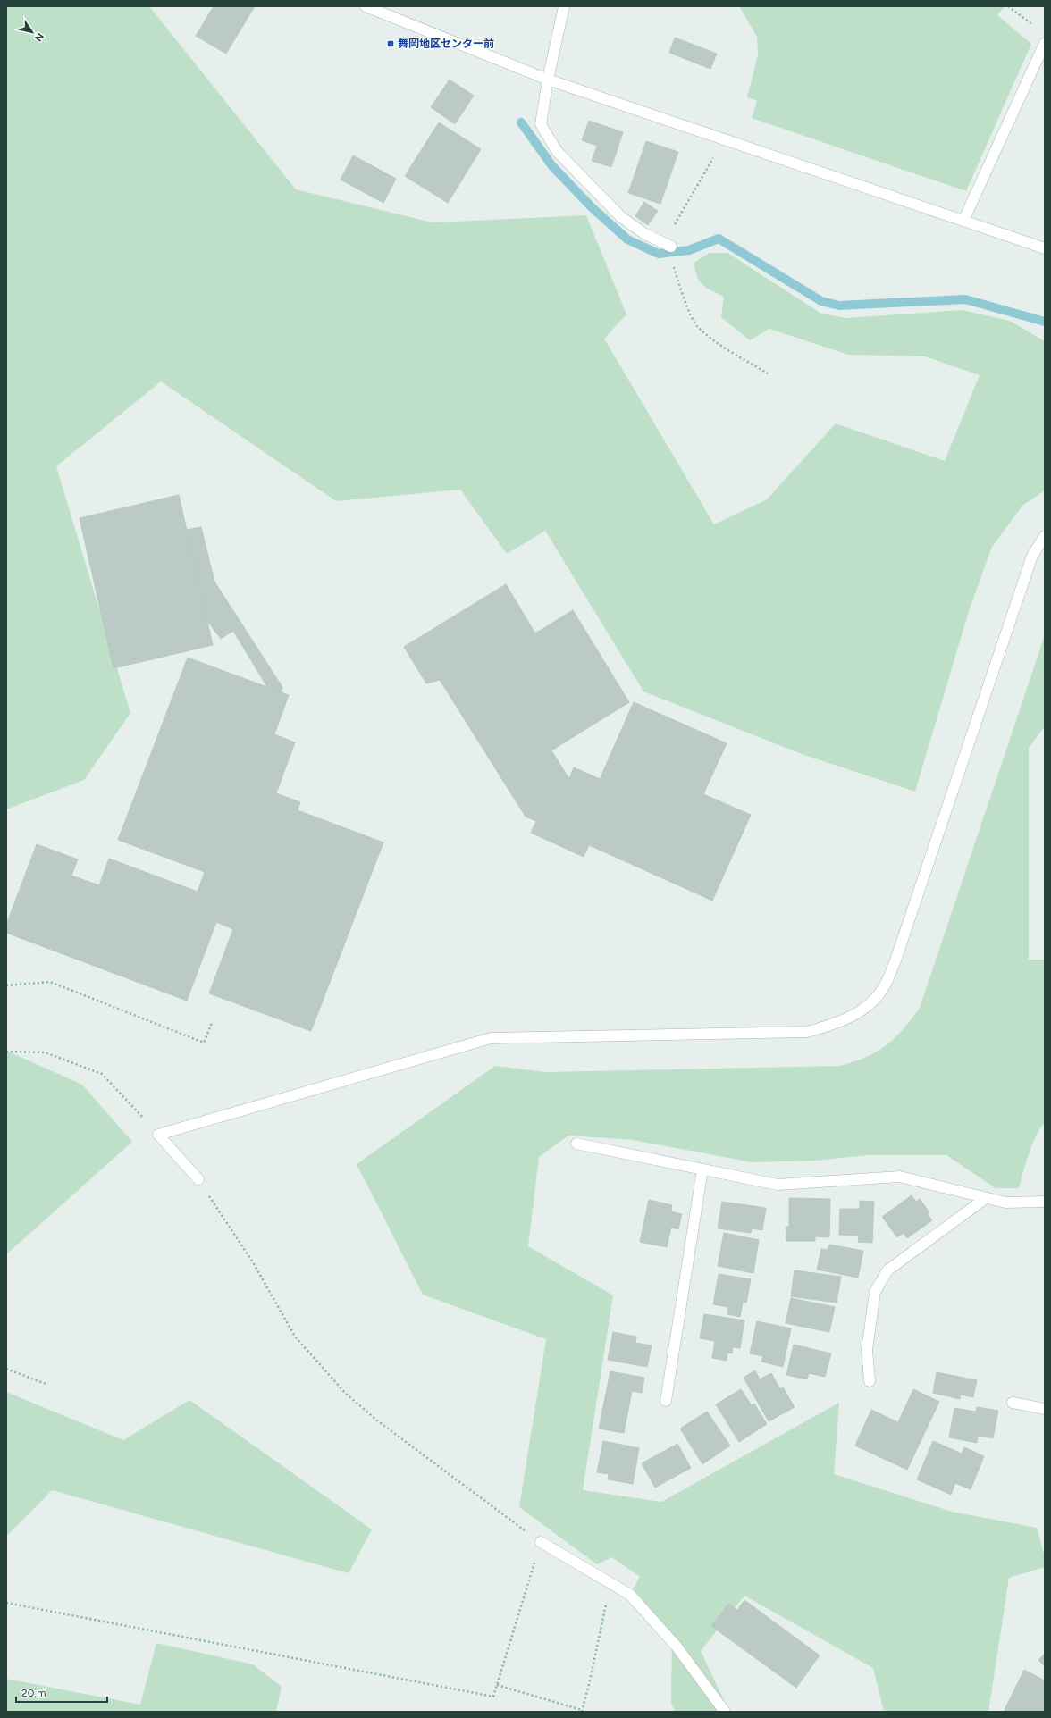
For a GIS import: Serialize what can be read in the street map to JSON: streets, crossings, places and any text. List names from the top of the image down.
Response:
{
  "places": {
    "transit": ["舞岡地区センター前"]
  },
  "scale_bar": "20 m",
  "north": "bottom right"
}
